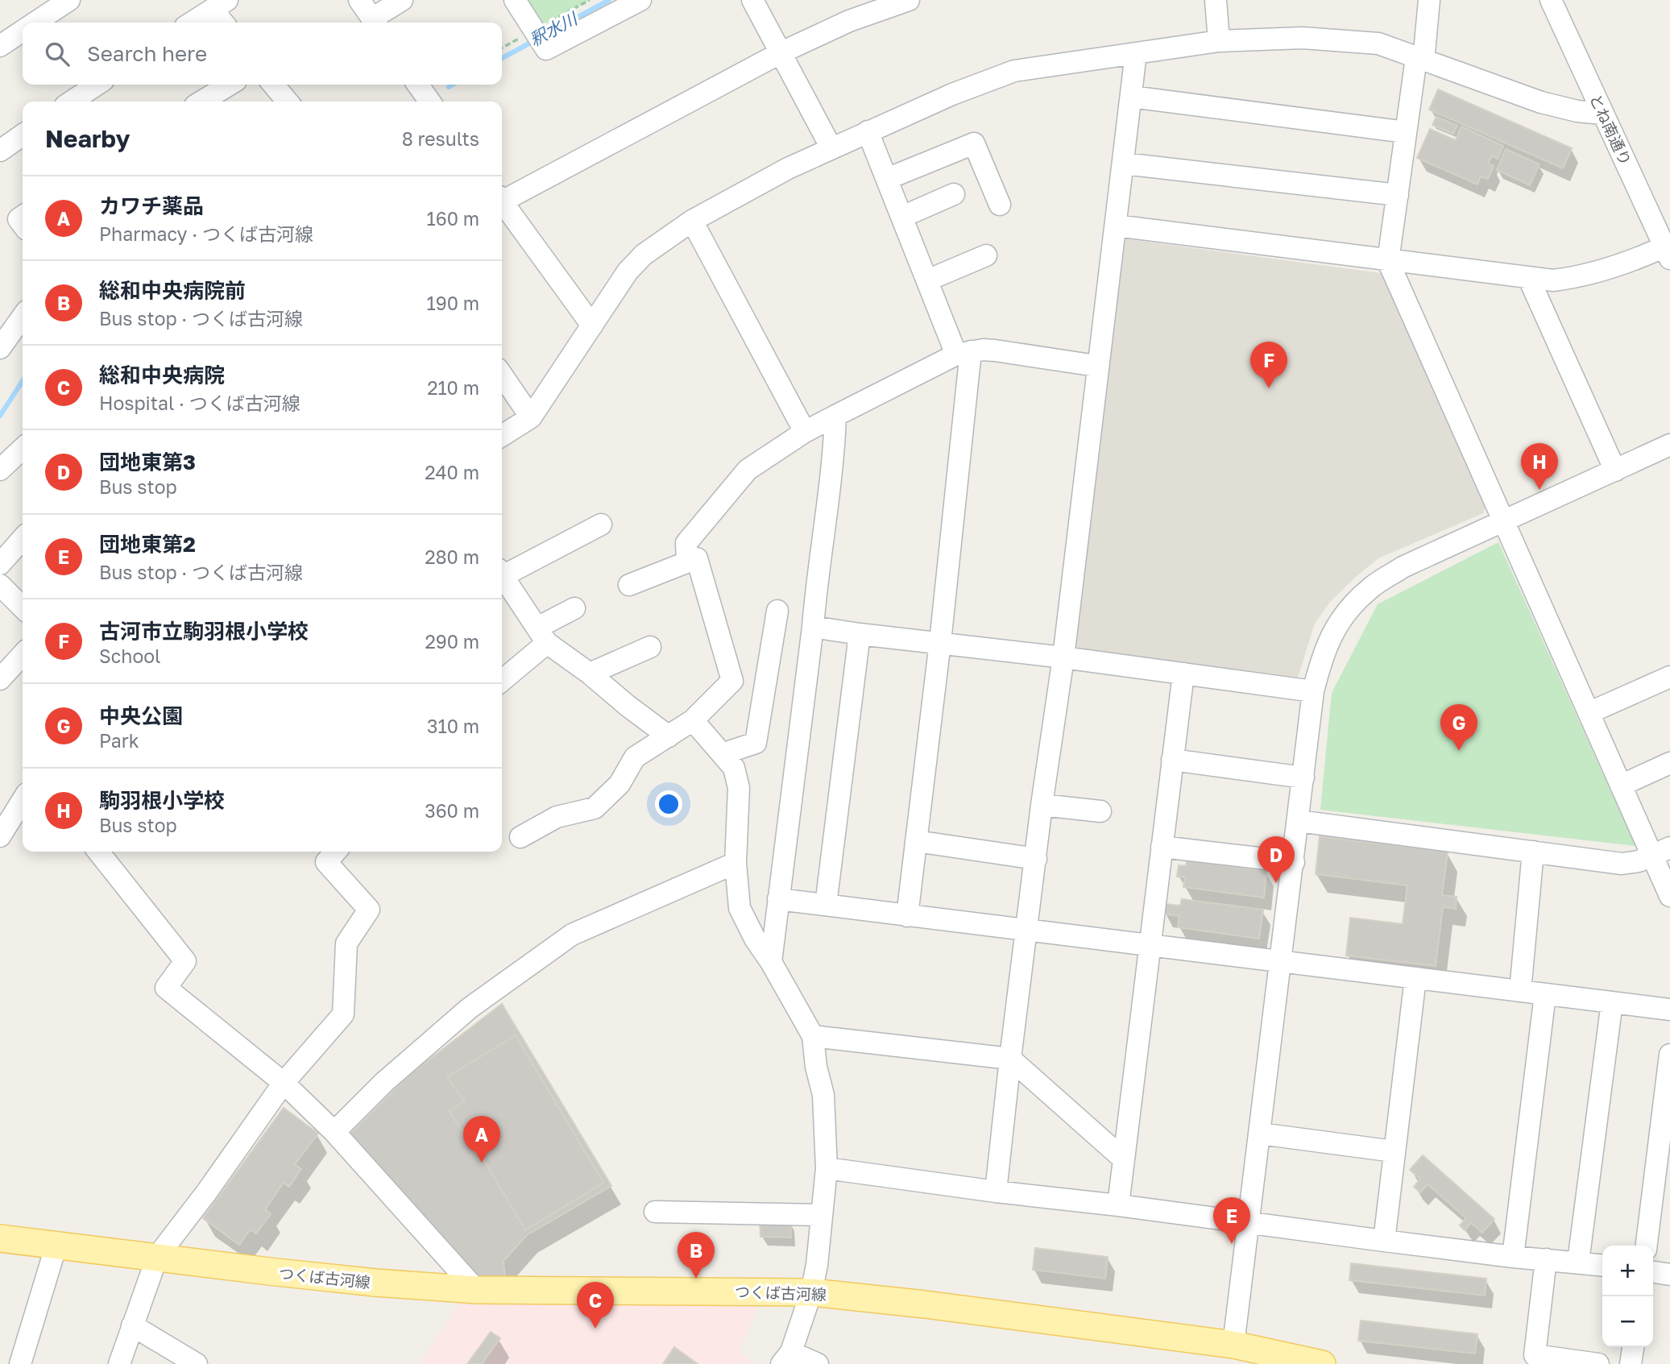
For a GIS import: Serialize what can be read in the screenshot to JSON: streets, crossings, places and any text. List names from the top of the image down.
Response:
{
  "streets": {
    "main road": ["つくば古河線"],
    "street": ["とね南通り"]
  },
  "water": ["釈水川"],
  "page": {
    "search": "Search here",
    "heading": ["Nearby", "8 results"],
    "list": [
      {
        "mark": "A",
        "name": "カワチ薬品",
        "note": "Pharmacy · つくば古河線",
        "value": "160 m"
      },
      {
        "mark": "B",
        "name": "総和中央病院前",
        "note": "Bus stop · つくば古河線",
        "value": "190 m"
      },
      {
        "mark": "C",
        "name": "総和中央病院",
        "note": "Hospital · つくば古河線",
        "value": "210 m"
      },
      {
        "mark": "D",
        "name": "団地東第3",
        "note": "Bus stop",
        "value": "240 m"
      },
      {
        "mark": "E",
        "name": "団地東第2",
        "note": "Bus stop · つくば古河線",
        "value": "280 m"
      },
      {
        "mark": "F",
        "name": "古河市立駒羽根小学校",
        "note": "School",
        "value": "290 m"
      },
      {
        "mark": "G",
        "name": "中央公園",
        "note": "Park",
        "value": "310 m"
      },
      {
        "mark": "H",
        "name": "駒羽根小学校",
        "note": "Bus stop",
        "value": "360 m"
      }
    ],
    "pins": [
      "F",
      "H",
      "G",
      "D",
      "A",
      "E",
      "B",
      "C"
    ],
    "map_buttons": ["+", "−"]
  }
}
